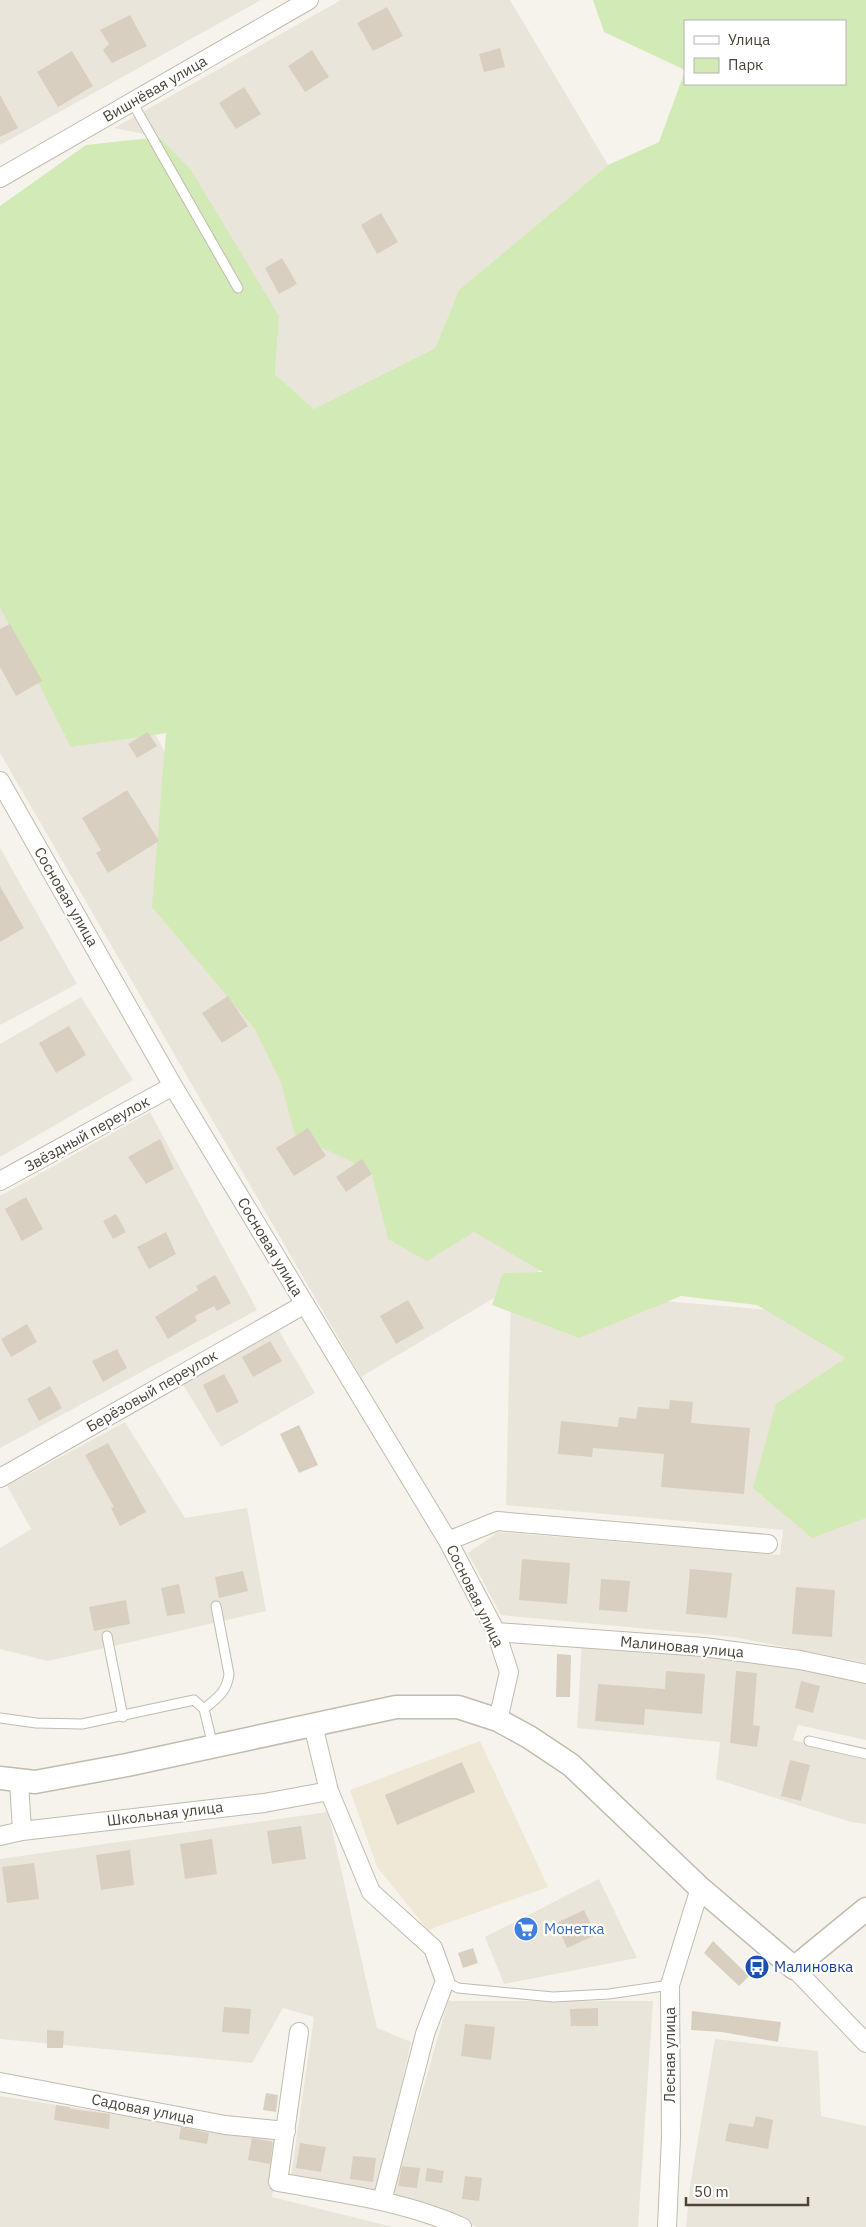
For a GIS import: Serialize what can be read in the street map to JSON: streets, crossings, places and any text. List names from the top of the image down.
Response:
{
  "streets": {
    "street": [
      "Вишнёвая улица",
      "Сосновая улица",
      "Звёздный переулок",
      "Берёзовый переулок",
      "Малиновая улица",
      "Школьная улица",
      "Лесная улица",
      "Садовая улица"
    ]
  },
  "crossings": [
    ["Сосновая улица", "Звёздный переулок"],
    ["Сосновая улица", "Берёзовый переулок"],
    ["Сосновая улица", "Малиновая улица"]
  ],
  "places": {
    "supermarket": ["Монетка"],
    "bus stop": ["Малиновка"]
  },
  "legend": ["Улица", "Парк"],
  "scale_bar": "50 m"
}
